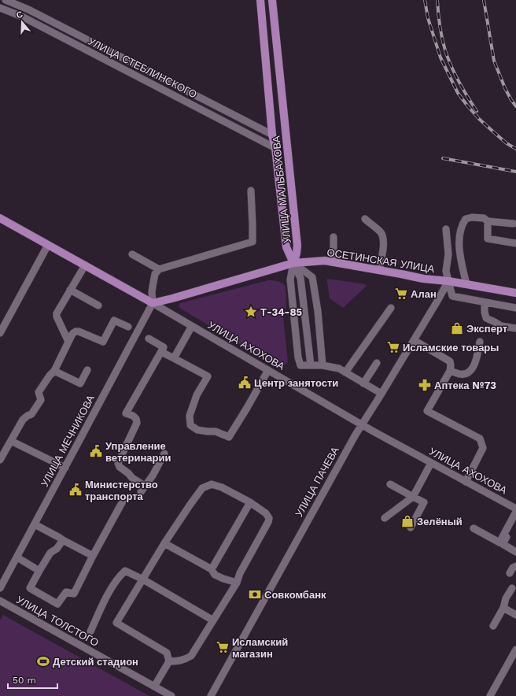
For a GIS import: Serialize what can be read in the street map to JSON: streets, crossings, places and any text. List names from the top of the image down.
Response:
{
  "streets": {
    "main road": ["УЛИЦА МАЛЬБАХОВА", "ОСЕТИНСКАЯ УЛИЦА", "УЛИЦА АХОХОВА"],
    "street": [
      "УЛИЦА СТЕБЛИНСКОГО",
      "УЛИЦА МЕЧНИКОВА",
      "УЛИЦА ПАЧЕВА",
      "УЛИЦА ТОЛСТОГО"
    ]
  },
  "crossings": [
    ["УЛИЦА СТЕБЛИНСКОГО", "УЛИЦА МАЛЬБАХОВА"],
    ["УЛИЦА МАЛЬБАХОВА", "ОСЕТИНСКАЯ УЛИЦА"],
    ["ОСЕТИНСКАЯ УЛИЦА", "УЛИЦА АХОХОВА"],
    ["ОСЕТИНСКАЯ УЛИЦА", "УЛИЦА МЕЧНИКОВА"],
    ["ОСЕТИНСКАЯ УЛИЦА", "УЛИЦА ПАЧЕВА"],
    ["УЛИЦА АХОХОВА", "УЛИЦА МЕЧНИКОВА"],
    ["УЛИЦА АХОХОВА", "УЛИЦА ПАЧЕВА"]
  ],
  "places": {
    "supermarket": ["Алан", "Исламские товары", "Исламский магазин"],
    "place": ["Т-34-85"],
    "shop": ["Эксперт", "Зелёный"],
    "public building": ["Центр занятости", "Управление ветеринарии", "Министерство транспорта"],
    "pharmacy": ["Аптека №73"],
    "bank": ["Совкомбанк"],
    "sports": ["Детский стадион"]
  },
  "scale_bar": "50 m",
  "north": "top"
}
